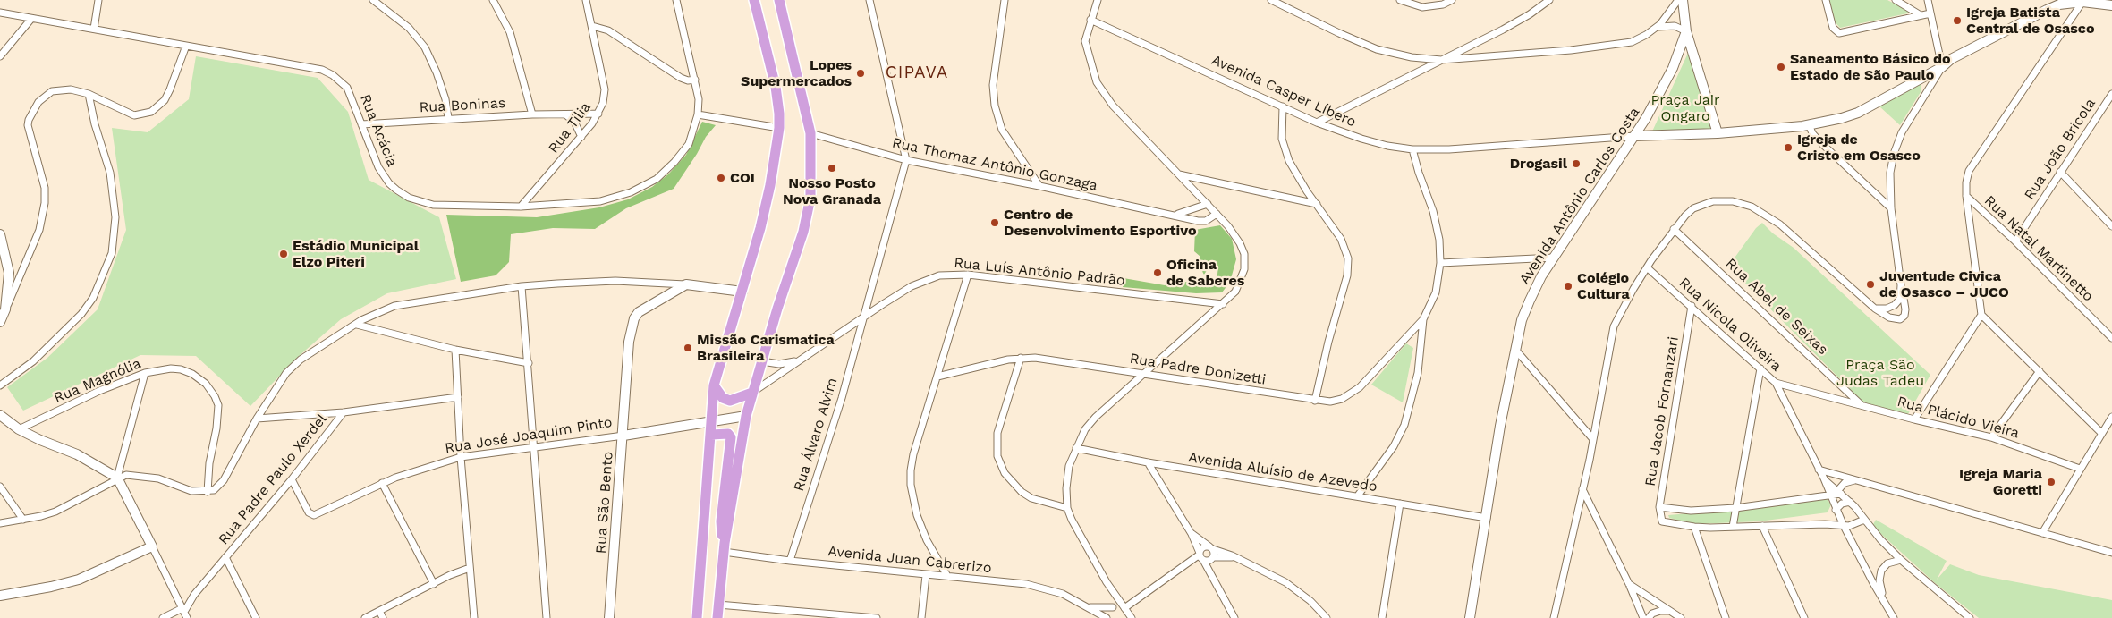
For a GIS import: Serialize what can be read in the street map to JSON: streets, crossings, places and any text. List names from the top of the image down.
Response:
{
  "streets": {
    "street": [
      "Avenida Casper Líbero",
      "Rua Boninas",
      "Rua Tília",
      "Rua Acácia",
      "Rua João Bricola",
      "Rua Thomaz Antônio Gonzaga",
      "Avenida Antônio Carlos Costa",
      "Rua Natal Martinetto",
      "Rua Luís Antônio Padrão",
      "Rua Abel de Seixas",
      "Rua Nicola Oliveira",
      "Rua Padre Donizetti",
      "Rua Magnólia",
      "Rua Jacob Fornanzari",
      "Rua Plácido Vieira",
      "Rua Álvaro Alvim",
      "Rua José Joaquim Pinto",
      "Avenida Aluísio de Azevedo",
      "Rua Padre Paulo Xerdel",
      "Rua São Bento",
      "Avenida Juan Cabrerizo"
    ]
  },
  "crossings": [
    ["Avenida Casper Líbero", "Avenida Antônio Carlos Costa"],
    ["Rua Boninas", "Rua Tília"],
    ["Rua Boninas", "Rua Acácia"],
    ["Rua Tília", "Rua Acácia"],
    ["Rua João Bricola", "Rua Natal Martinetto"],
    ["Rua Thomaz Antônio Gonzaga", "Rua Álvaro Alvim"],
    ["Avenida Antônio Carlos Costa", "Avenida Aluísio de Azevedo"],
    ["Rua Luís Antônio Padrão", "Rua Álvaro Alvim"],
    ["Rua Abel de Seixas", "Rua Plácido Vieira"],
    ["Rua Nicola Oliveira", "Rua Jacob Fornanzari"],
    ["Rua Nicola Oliveira", "Rua Plácido Vieira"],
    ["Rua Álvaro Alvim", "Avenida Juan Cabrerizo"],
    ["Rua José Joaquim Pinto", "Rua Padre Paulo Xerdel"],
    ["Rua José Joaquim Pinto", "Rua São Bento"]
  ],
  "districts": ["CIPAVA"],
  "parks": ["Praça Jair Ongaro", "Praça São Judas Tadeu"],
  "places": [
    "Igreja Batista Central de Osasco",
    "Saneamento Básico do Estado de São Paulo",
    "Lopes Supermercados",
    "Igreja de Cristo em Osasco",
    "Drogasil",
    "Nosso Posto Nova Granada",
    "COI",
    "Centro de Desenvolvimento Esportivo",
    "Estádio Municipal Elzo Piteri",
    "Oficina de Saberes",
    "Juventude Civica de Osasco – JUCO",
    "Colégio Cultura",
    "Missão Carismatica Brasileira",
    "Igreja Maria Goretti"
  ]
}
